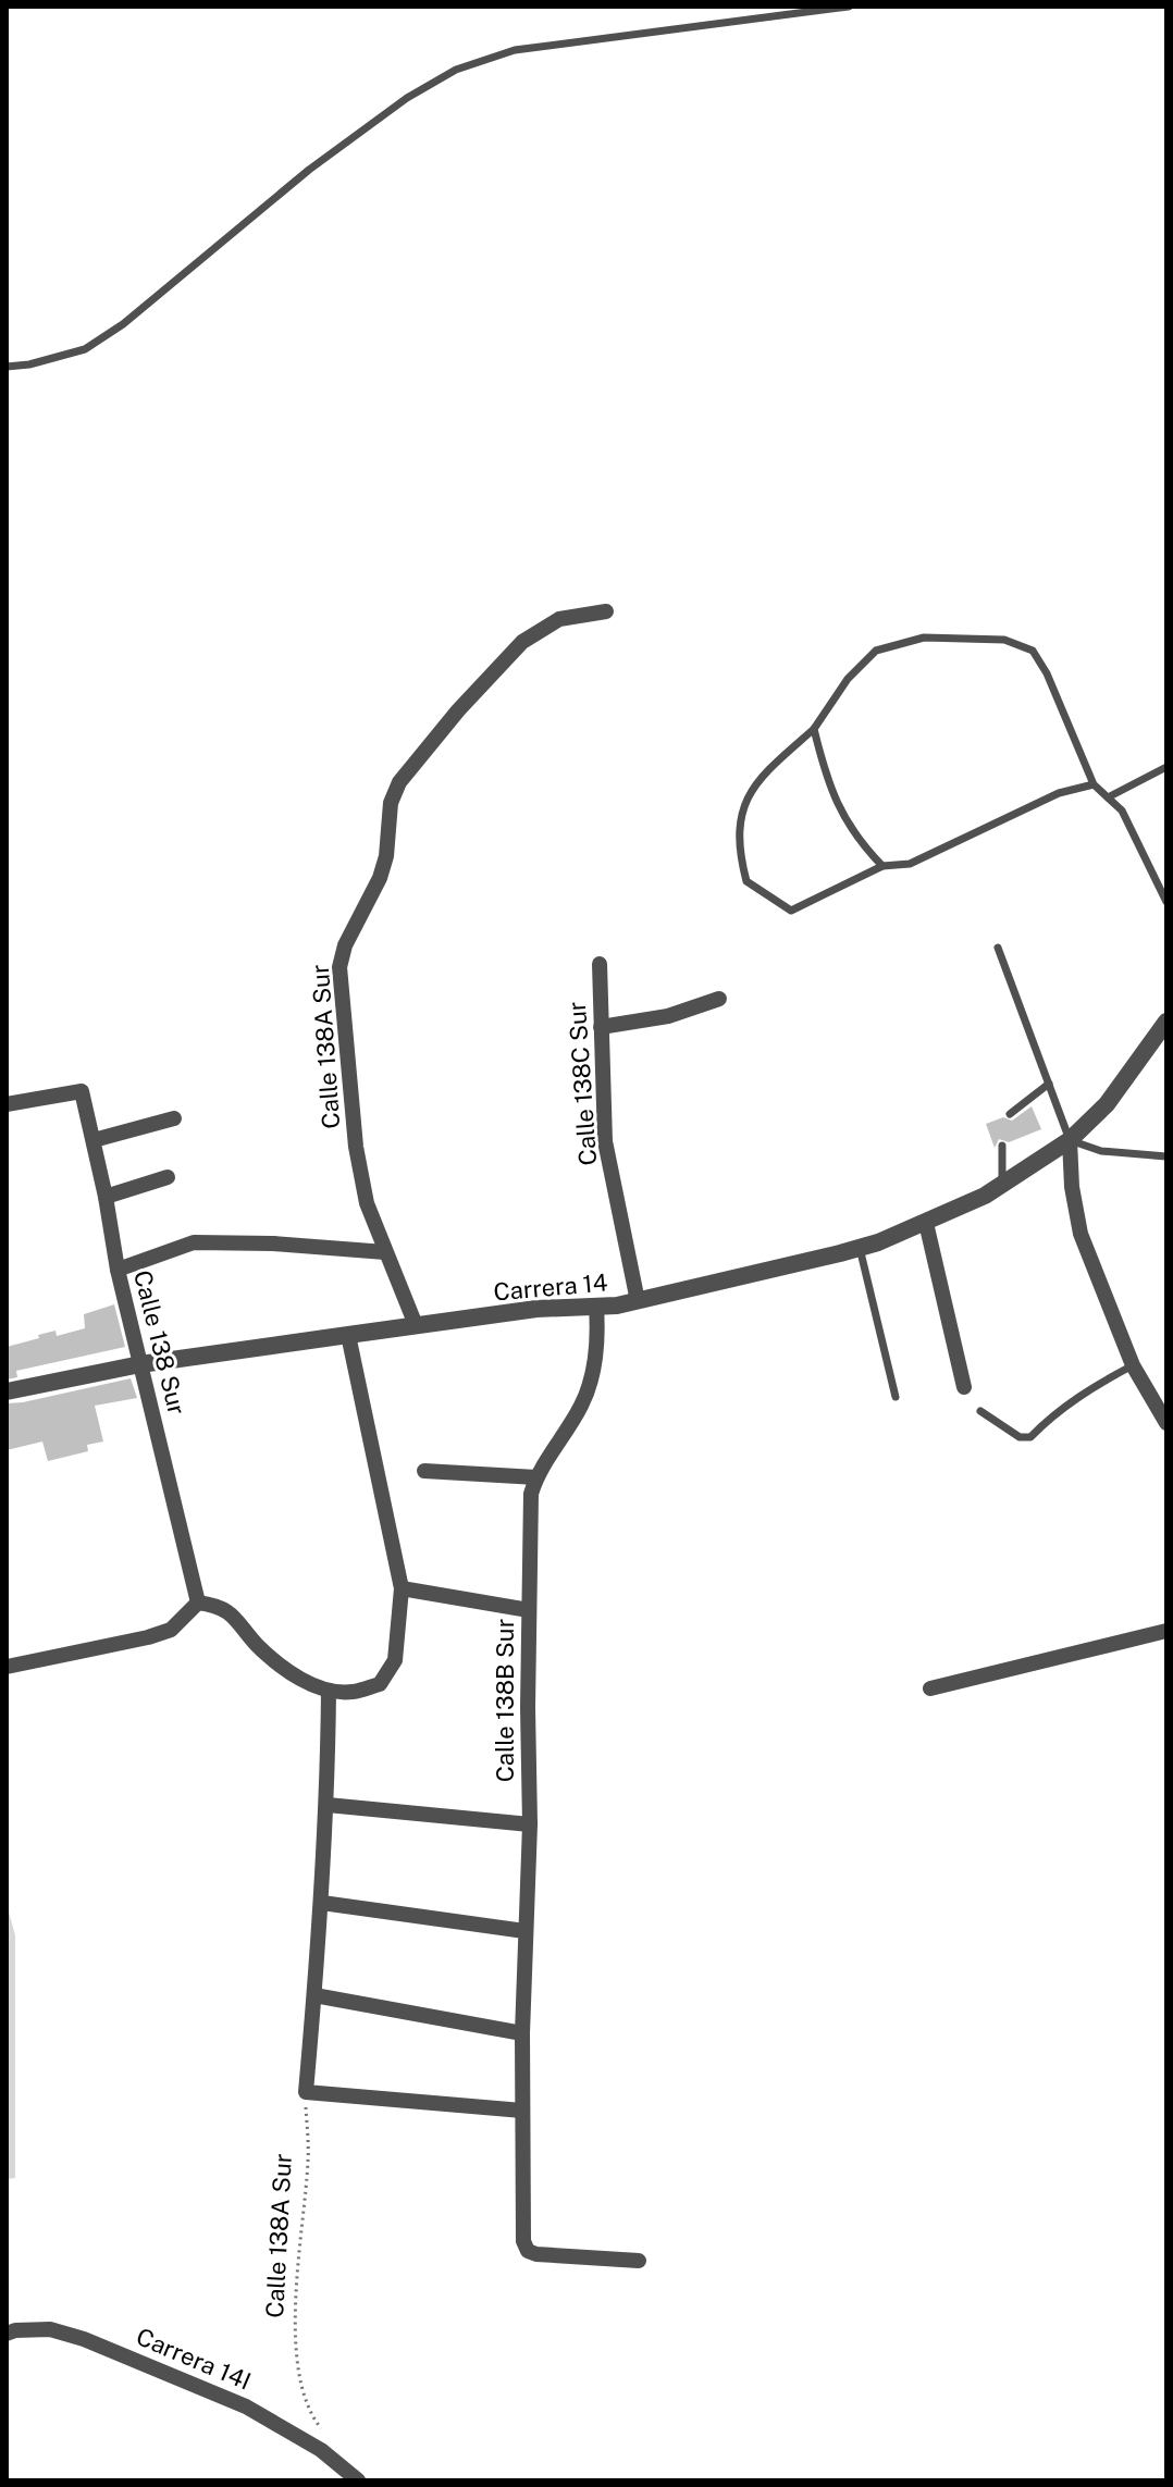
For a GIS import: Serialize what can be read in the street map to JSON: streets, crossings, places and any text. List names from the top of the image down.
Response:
{
  "streets": {
    "street": [
      "Calle 138A Sur",
      "Calle 138C Sur",
      "Carrera 14",
      "Calle 138 Sur",
      "Calle 138B Sur",
      "Carrera 14I"
    ]
  },
  "crossings": [
    ["Calle 138A Sur", "Carrera 14"],
    ["Calle 138C Sur", "Carrera 14"],
    ["Carrera 14", "Calle 138 Sur"],
    ["Carrera 14", "Calle 138B Sur"]
  ]
}
